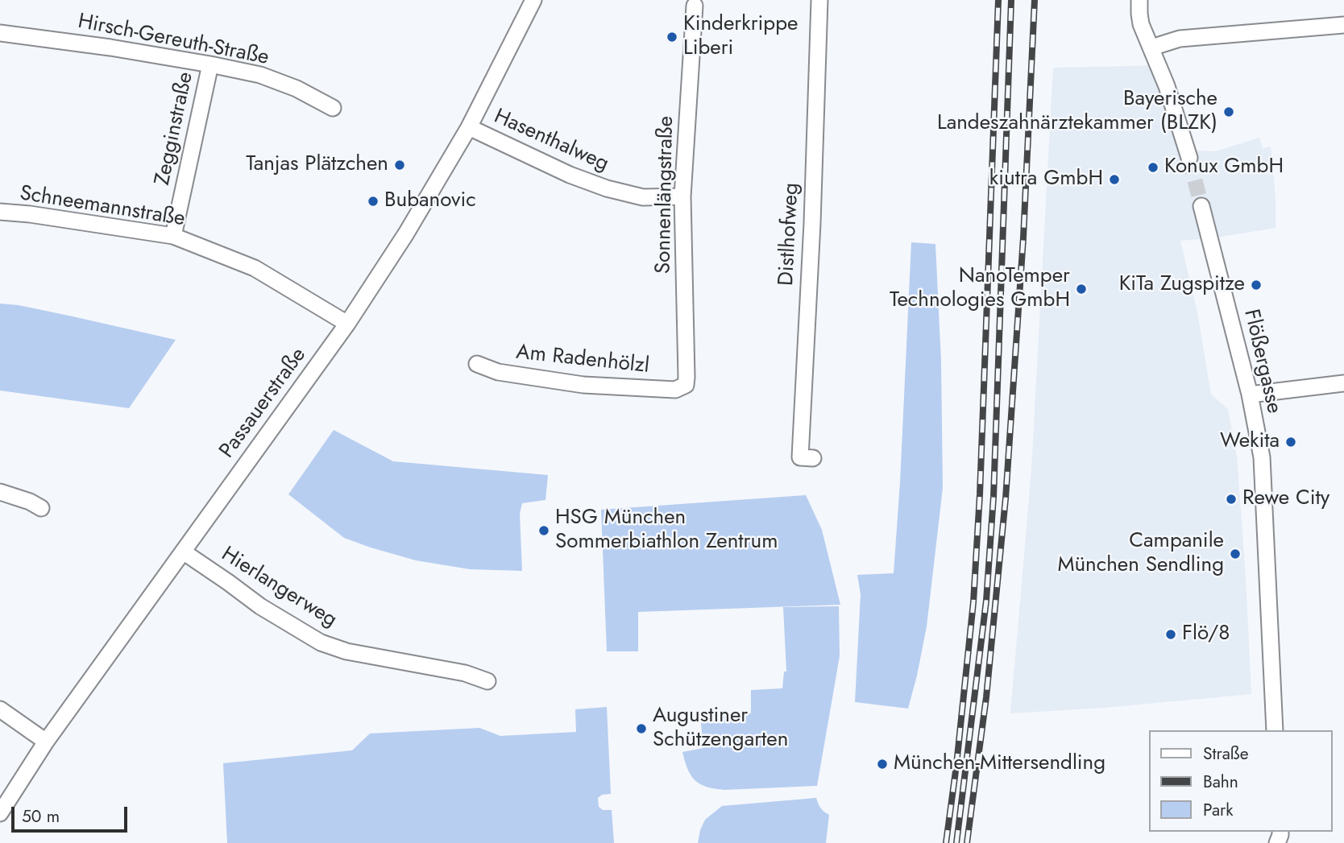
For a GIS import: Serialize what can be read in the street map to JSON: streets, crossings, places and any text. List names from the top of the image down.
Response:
{
  "streets": {
    "street": [
      "Hirsch-Gereuth-Straße",
      "Zegginstraße",
      "Hasenthalweg",
      "Sonnenlängstraße",
      "Schneemannstraße",
      "Distlhofweg",
      "Am Radenhölzl",
      "Flößergasse",
      "Passauerstraße",
      "Hierlangerweg"
    ]
  },
  "crossings": [
    ["Hirsch-Gereuth-Straße", "Zegginstraße"],
    ["Zegginstraße", "Schneemannstraße"],
    ["Hasenthalweg", "Sonnenlängstraße"],
    ["Hasenthalweg", "Passauerstraße"],
    ["Sonnenlängstraße", "Am Radenhölzl"],
    ["Schneemannstraße", "Passauerstraße"],
    ["Passauerstraße", "Hierlangerweg"]
  ],
  "places": [
    "Kinderkrippe Liberi",
    "Bayerische Landeszahnärztekammer (BLZK)",
    "Tanjas Plätzchen",
    "Konux GmbH",
    "kiutra GmbH",
    "Bubanovic",
    "KiTa Zugspitze",
    "NanoTemper Technologies GmbH",
    "Wekita",
    "Rewe City",
    "HSG München Sommerbiathlon Zentrum",
    "Campanile München Sendling",
    "Flö/8",
    "Augustiner Schützengarten",
    "München-Mittersendling"
  ],
  "legend": ["Straße", "Bahn", "Park"],
  "scale_bar": "50 m"
}
